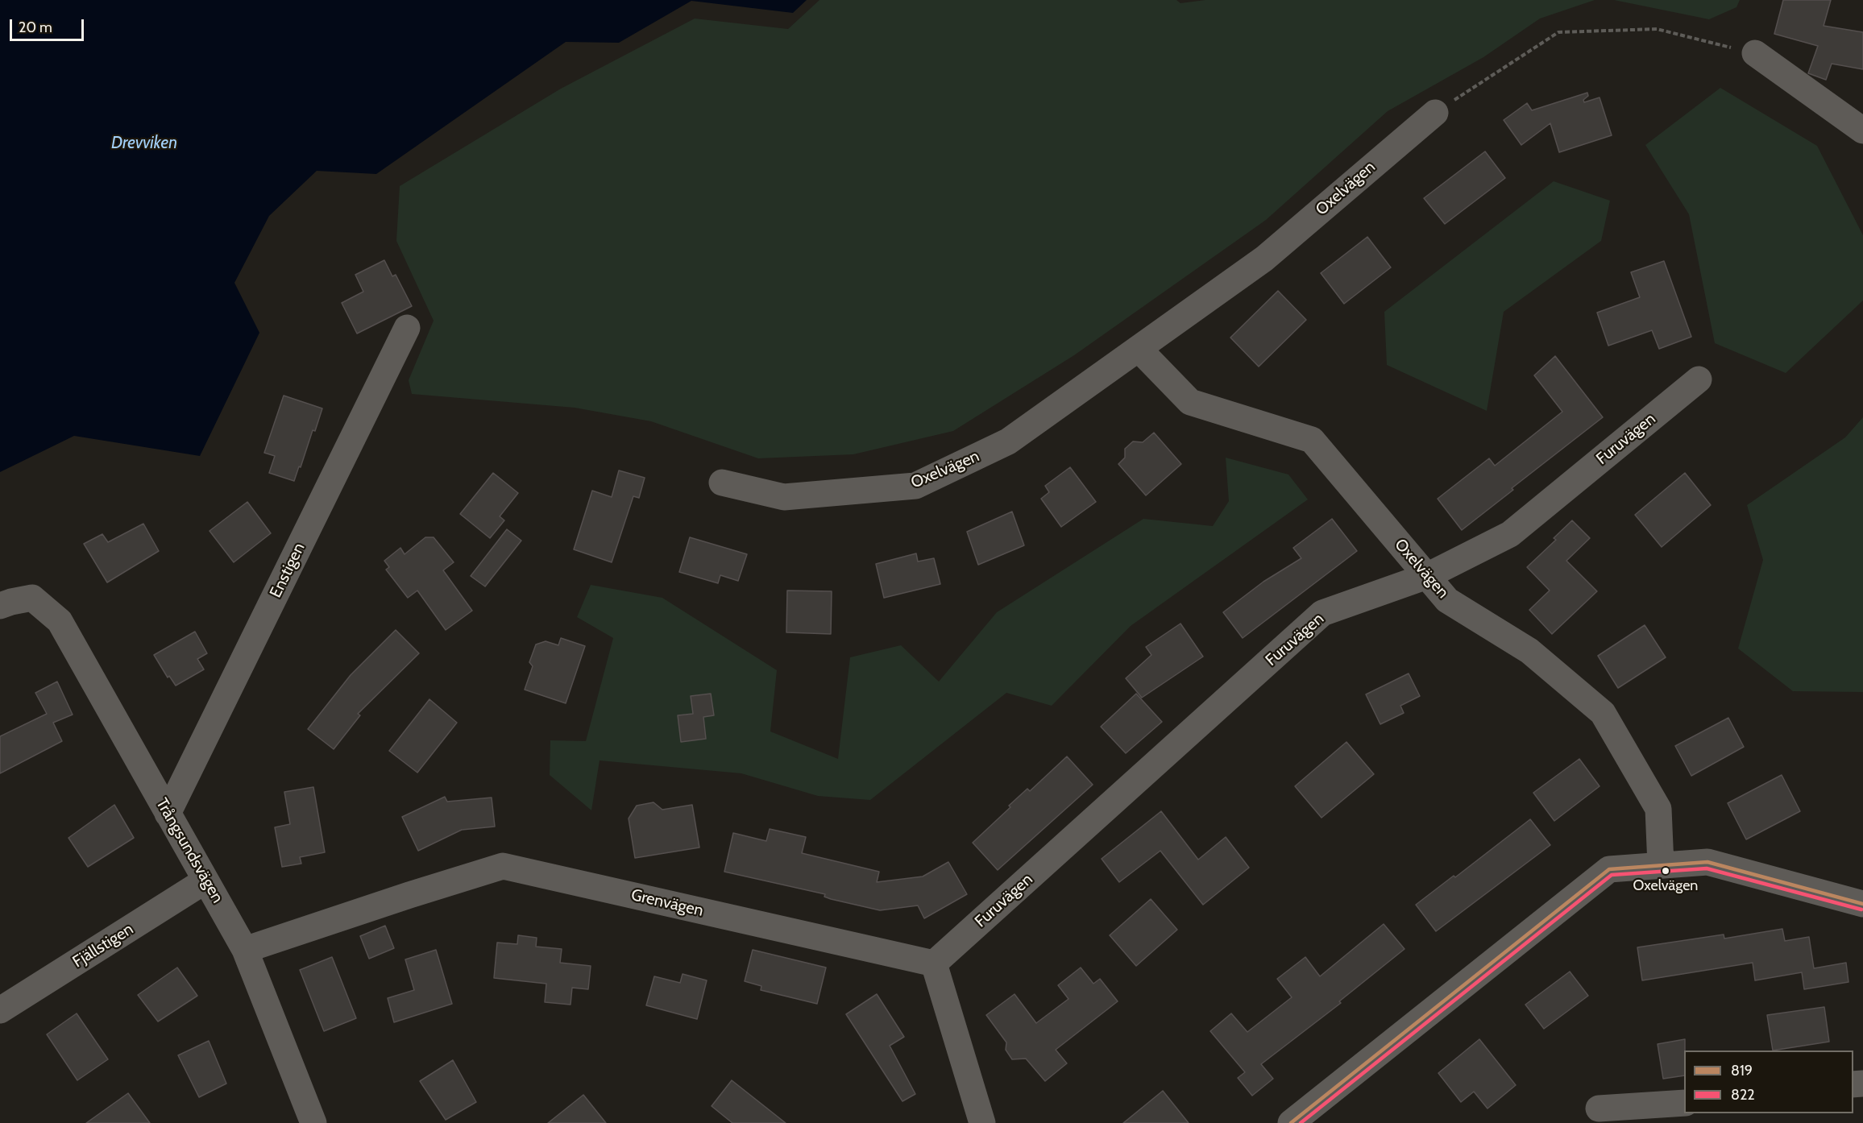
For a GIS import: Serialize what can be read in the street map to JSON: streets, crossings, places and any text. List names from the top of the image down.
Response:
{
  "streets": {
    "street": [
      "Oxelvägen",
      "Furuvägen",
      "Enstigen",
      "Trångsundsvägen",
      "Grenvägen",
      "Fjällstigen"
    ]
  },
  "crossings": [
    ["Oxelvägen", "Furuvägen"],
    ["Furuvägen", "Grenvägen"],
    ["Enstigen", "Trångsundsvägen"],
    ["Trångsundsvägen", "Grenvägen"],
    ["Trångsundsvägen", "Fjällstigen"]
  ],
  "water": ["Drevviken"],
  "places": ["Oxelvägen"],
  "lines": ["transit line 819", "transit line 822"],
  "legend": ["819", "822"],
  "scale_bar": "20 m"
}
